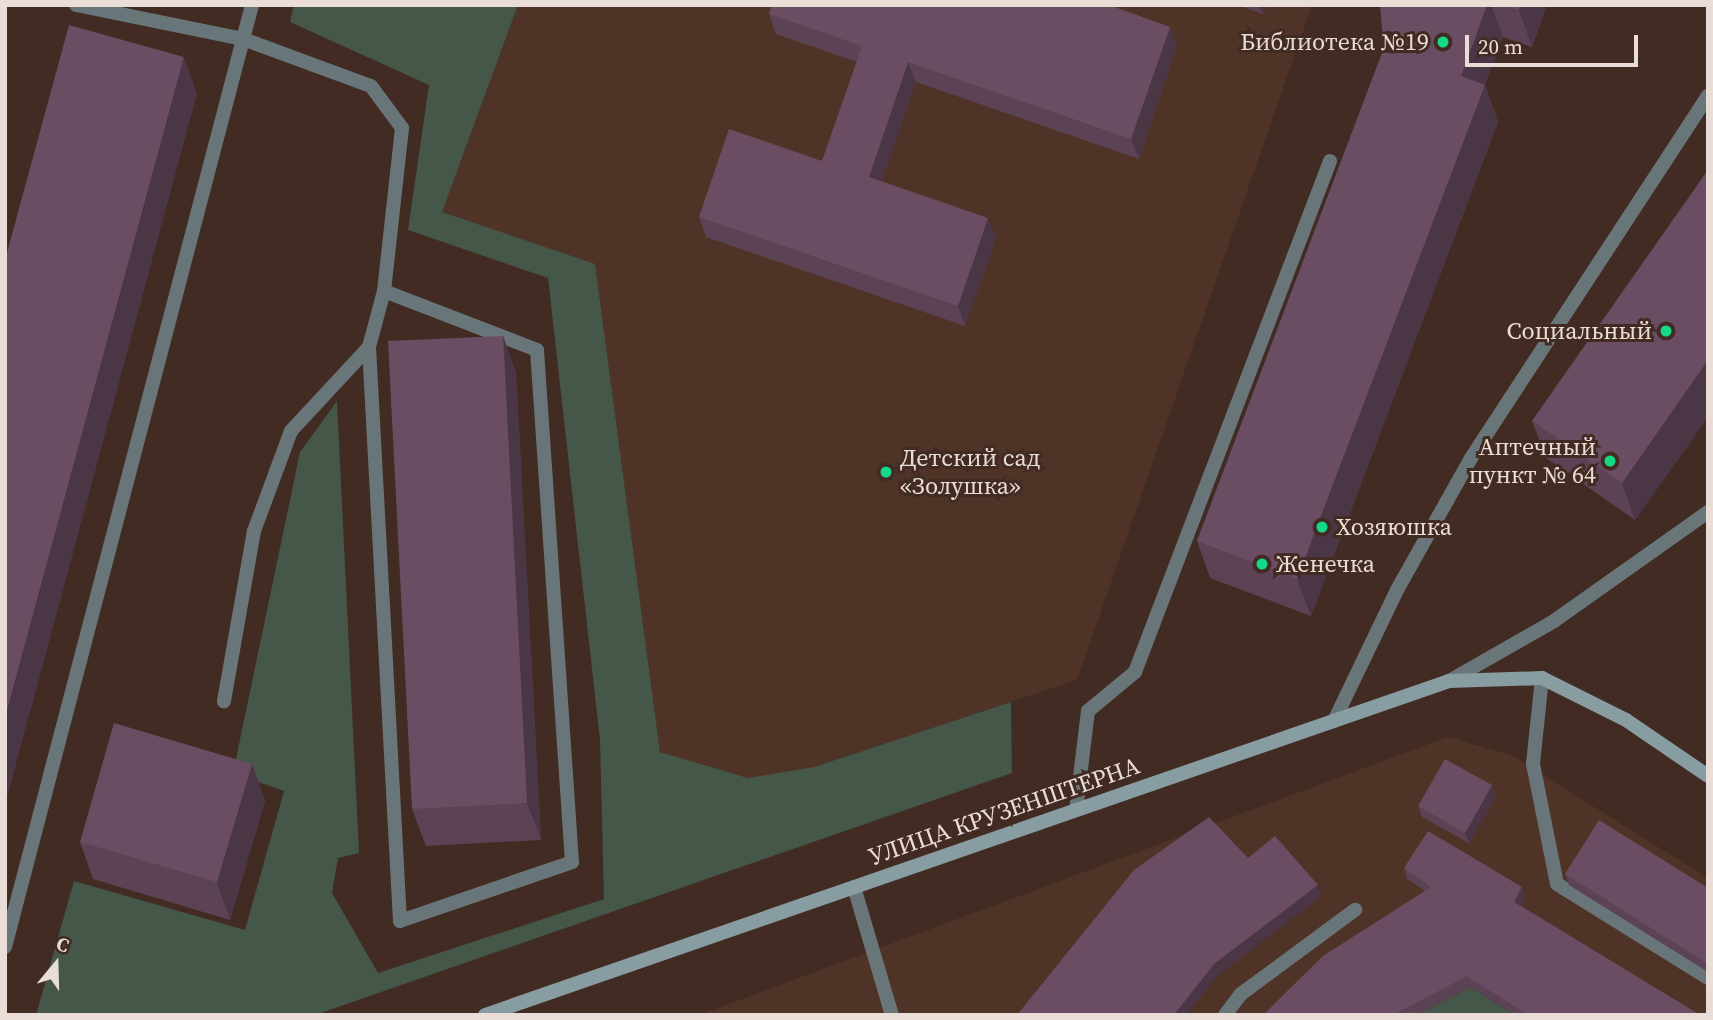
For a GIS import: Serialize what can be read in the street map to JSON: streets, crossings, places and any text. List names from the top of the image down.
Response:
{
  "streets": {
    "street": ["УЛИЦА КРУЗЕНШТЕРНА"]
  },
  "places": [
    "Библиотека №19",
    "Социальный",
    "Аптечный пункт № 64",
    "Детский сад «Золушка»",
    "Хозяюшка",
    "Женечка"
  ],
  "scale_bar": "20 m",
  "north": "top"
}
